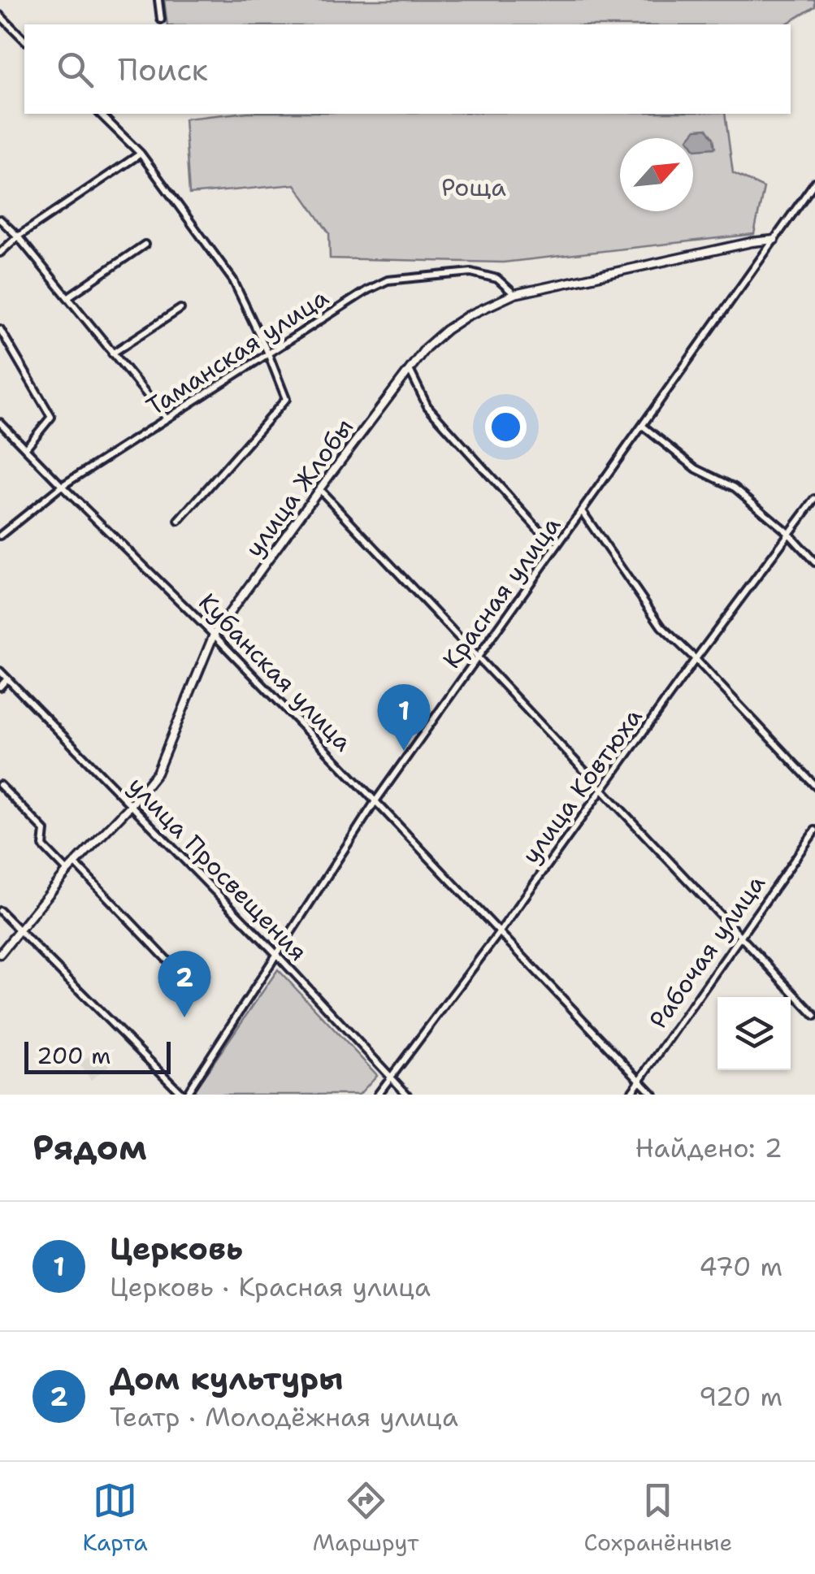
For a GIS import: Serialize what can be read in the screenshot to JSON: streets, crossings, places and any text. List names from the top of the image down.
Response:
{
  "streets": {
    "street": [
      "Таманская улица",
      "улица Жлобы",
      "Красная улица",
      "Кубанская улица",
      "улица Ковтюха",
      "улица Просвещения",
      "Рабочая улица"
    ]
  },
  "crossings": [
    ["Таманская улица", "улица Жлобы"],
    ["Таманская улица", "Кубанская улица"],
    ["улица Жлобы", "Красная улица"],
    ["улица Жлобы", "Кубанская улица"],
    ["улица Жлобы", "улица Просвещения"],
    ["Красная улица", "Кубанская улица"],
    ["Красная улица", "улица Просвещения"],
    ["Кубанская улица", "улица Ковтюха"],
    ["Кубанская улица", "Рабочая улица"],
    ["улица Ковтюха", "улица Просвещения"]
  ],
  "parks": ["Роща"],
  "scale_bar": "200 m",
  "north": "top right",
  "page": {
    "search": "Поиск",
    "pins": ["1", "2"],
    "scale": "200 m",
    "heading": ["Рядом", "Найдено: 2"],
    "list": [
      {
        "mark": "1",
        "name": "Церковь",
        "note": "Церковь · Красная улица",
        "value": "470 m"
      },
      {
        "mark": "2",
        "name": "Дом культуры",
        "note": "Театр · Молодёжная улица",
        "value": "920 m"
      }
    ],
    "nav": ["Карта", "Маршрут", "Сохранённые"]
  }
}
